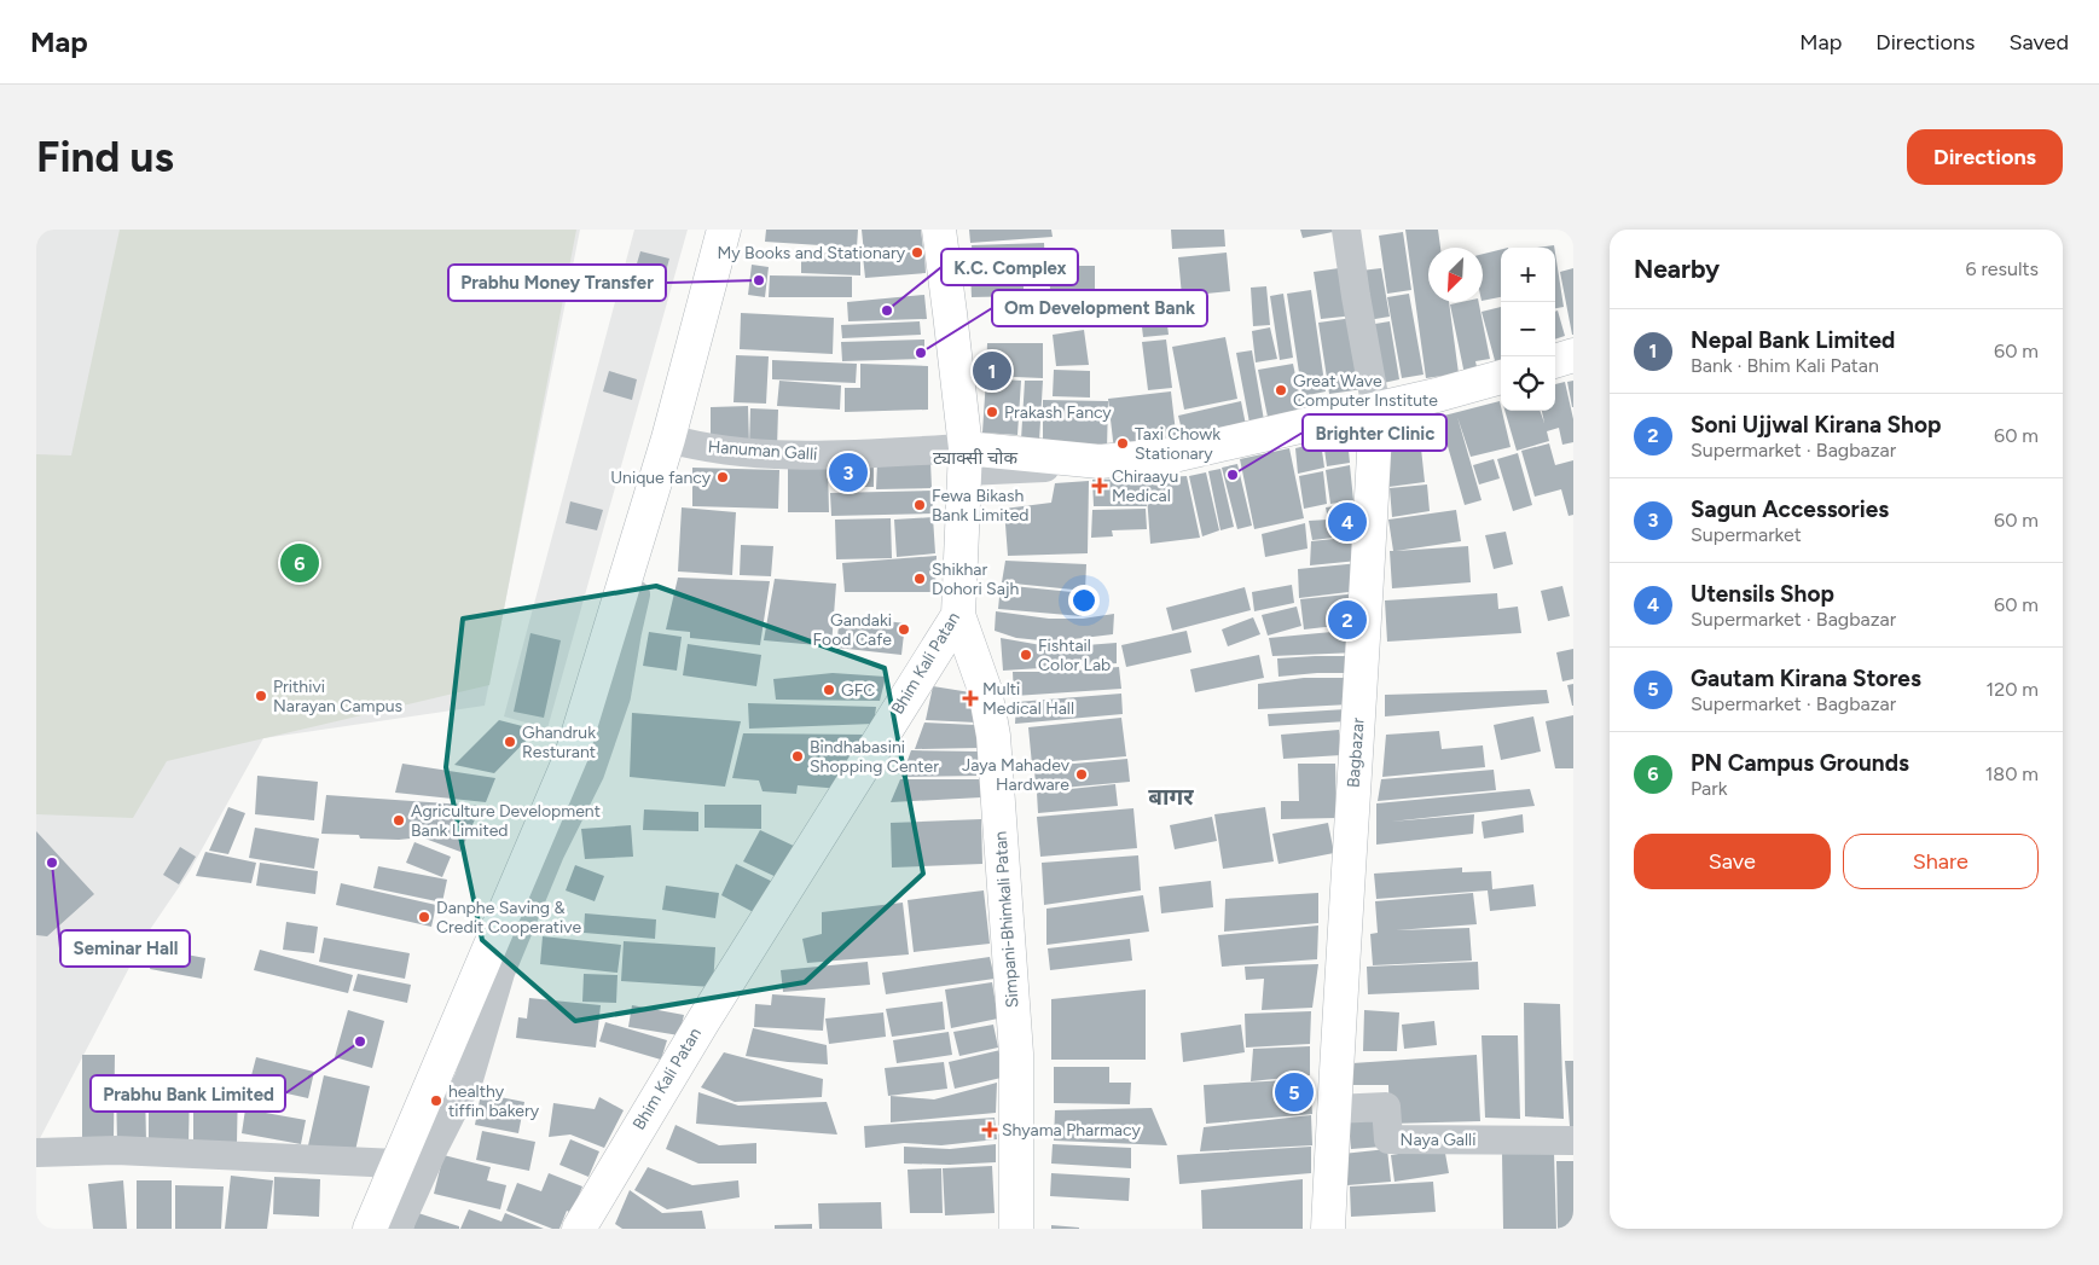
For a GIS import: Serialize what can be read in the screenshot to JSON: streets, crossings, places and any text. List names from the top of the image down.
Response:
{
  "streets": {
    "main road": ["Bhim Kali Patan", "Bagbazar", "Simpani-Bhimkali Patan"],
    "street": ["Hanuman Galli", "Naya Galli"]
  },
  "crossings": [
    ["Hanuman Galli", "Bhim Kali Patan"],
    ["Bhim Kali Patan", "Simpani-Bhimkali Patan"],
    ["Bagbazar", "Naya Galli"]
  ],
  "districts": ["ट्याक्सी चोक", "बागर"],
  "places": {
    "other": [
      "My Books and Stationary",
      "Prabhu Money Transfer",
      "K.C. Complex",
      "Om Development Bank",
      "Great Wave Computer Institute",
      "Prakash Fancy",
      "Taxi Chowk Stationary",
      "Brighter Clinic",
      "Unique fancy",
      "Fewa Bikash Bank Limited",
      "Shikhar Dohori Sajh",
      "Gandaki Food Cafe",
      "Fishtail Color Lab",
      "GFC",
      "Prithivi Narayan Campus",
      "Ghandruk Resturant",
      "Bindhabasini Shopping Center",
      "Jaya Mahadev Hardware",
      "Agriculture Development Bank Limited",
      "Seminar Hall",
      "Danphe Saving & Credit Cooperative",
      "Prabhu Bank Limited",
      "healthy tiffin bakery"
    ],
    "health": ["Chiraayu Medical", "Multi Medical Hall", "Shyama Pharmacy"]
  },
  "north": "bottom left",
  "page": {
    "header": "Map",
    "nav": ["Map", "Directions", "Saved"],
    "buttons": [
      "Directions",
      ["Save", "Share"]
    ],
    "title": "Find us",
    "heading": ["Nearby", "6 results"],
    "map_buttons": ["+", "−"],
    "list": [
      {
        "mark": "1",
        "name": "Nepal Bank Limited",
        "note": "Bank · Bhim Kali Patan",
        "value": "60 m"
      },
      {
        "mark": "2",
        "name": "Soni Ujjwal Kirana Shop",
        "note": "Supermarket · Bagbazar",
        "value": "60 m"
      },
      {
        "mark": "3",
        "name": "Sagun Accessories",
        "note": "Supermarket",
        "value": "60 m"
      },
      {
        "mark": "4",
        "name": "Utensils Shop",
        "note": "Supermarket · Bagbazar",
        "value": "60 m"
      },
      {
        "mark": "5",
        "name": "Gautam Kirana Stores",
        "note": "Supermarket · Bagbazar",
        "value": "120 m"
      },
      {
        "mark": "6",
        "name": "PN Campus Grounds",
        "note": "Park",
        "value": "180 m"
      }
    ],
    "pins": [
      "1",
      "3",
      "4",
      "6",
      "2",
      "5"
    ]
  }
}
